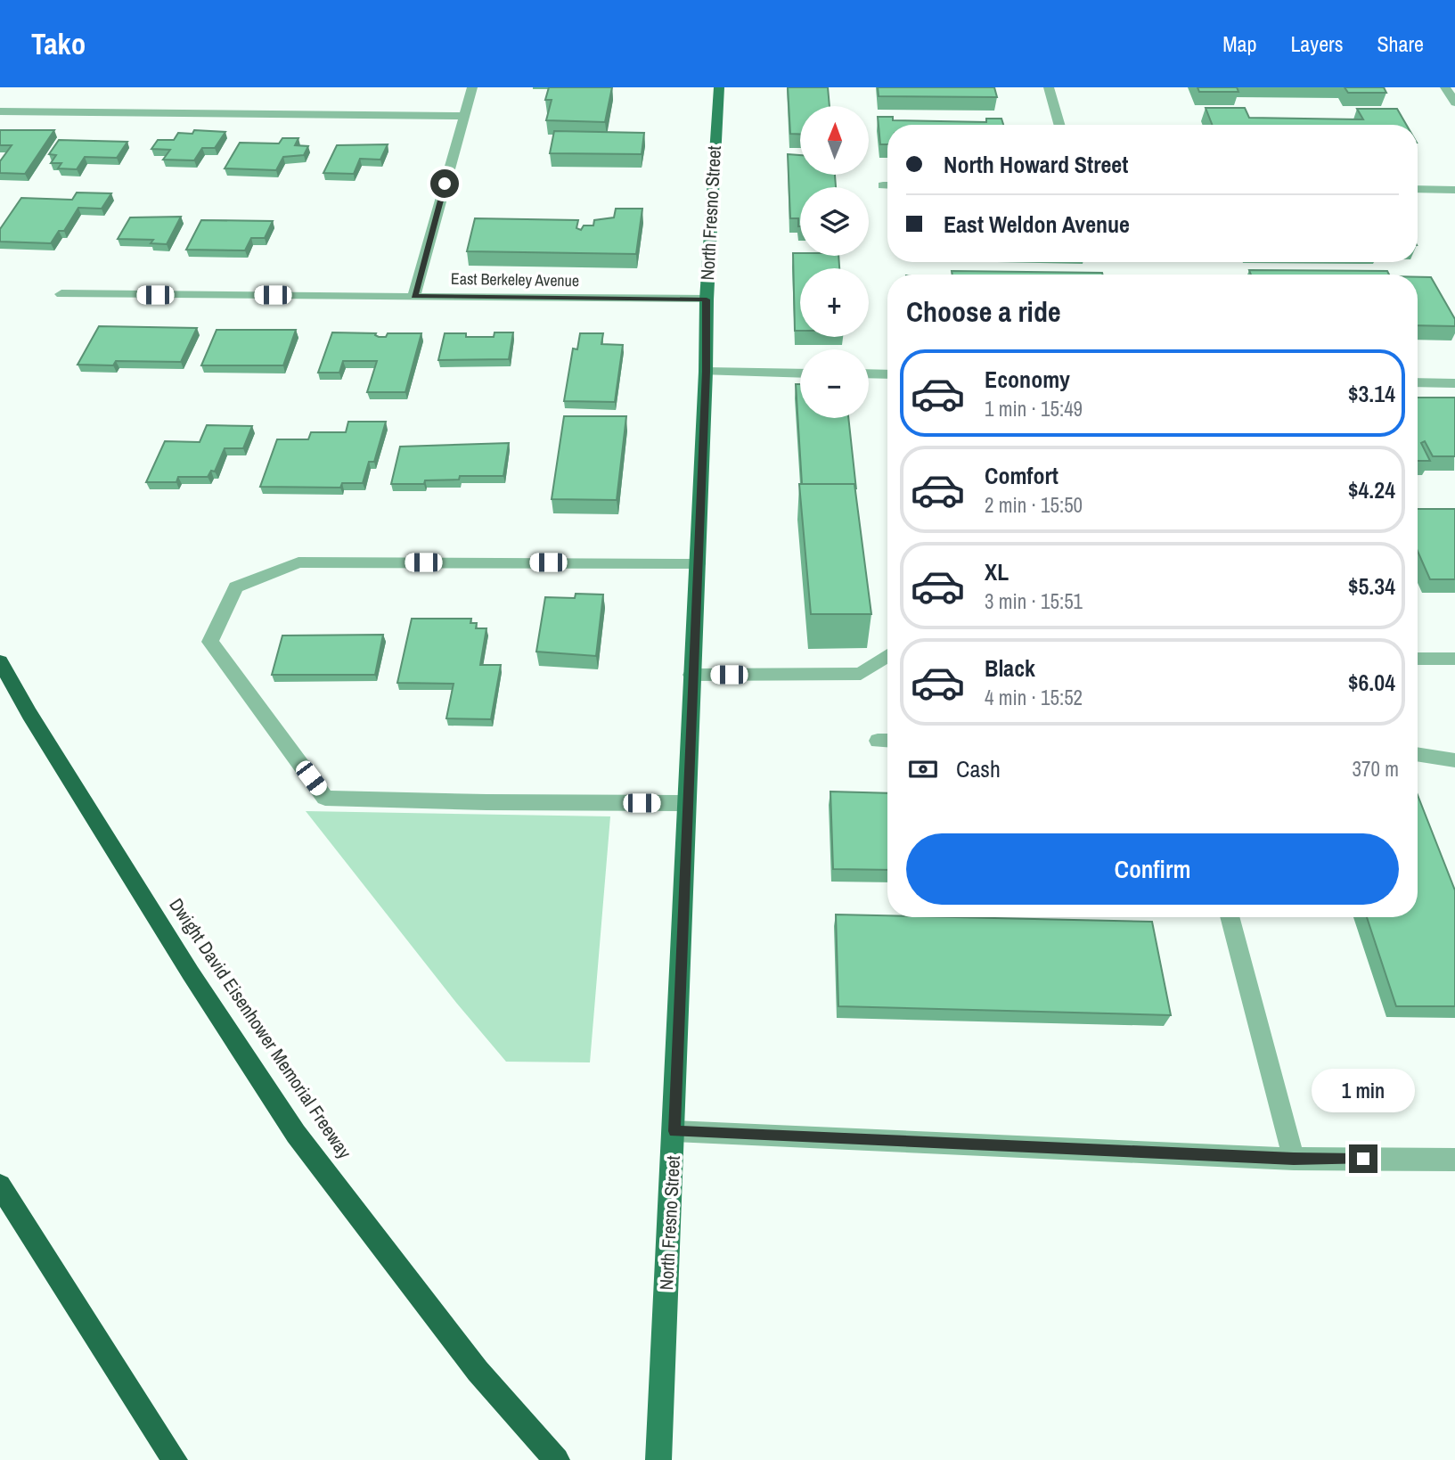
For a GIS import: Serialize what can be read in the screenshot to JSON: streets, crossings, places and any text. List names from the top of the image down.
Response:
{
  "streets": {
    "highway": ["Dwight David Eisenhower Memorial Freeway"],
    "main road": ["North Fresno Street"],
    "street": ["East Berkeley Avenue"]
  },
  "crossings": [
    ["North Fresno Street", "East Berkeley Avenue"]
  ],
  "north": "top",
  "page": {
    "header": "Tako",
    "nav": ["Map", "Layers", "Share"],
    "map_buttons": ["+", "−"],
    "banner": ["North Howard Street", "East Weldon Avenue"],
    "heading": "Choose a ride",
    "list": [
      {
        "name": "Economy",
        "note": "1 min · 15:49",
        "value": "$3.14"
      },
      {
        "name": "Comfort",
        "note": "2 min · 15:50",
        "value": "$4.24"
      },
      {
        "name": "XL",
        "note": "3 min · 15:51",
        "value": "$5.34"
      },
      {
        "name": "Black",
        "note": "4 min · 15:52",
        "value": "$6.04"
      }
    ],
    "pay": ["Cash", "370 m"],
    "buttons": "Confirm",
    "bubble": "1 min"
  }
}
